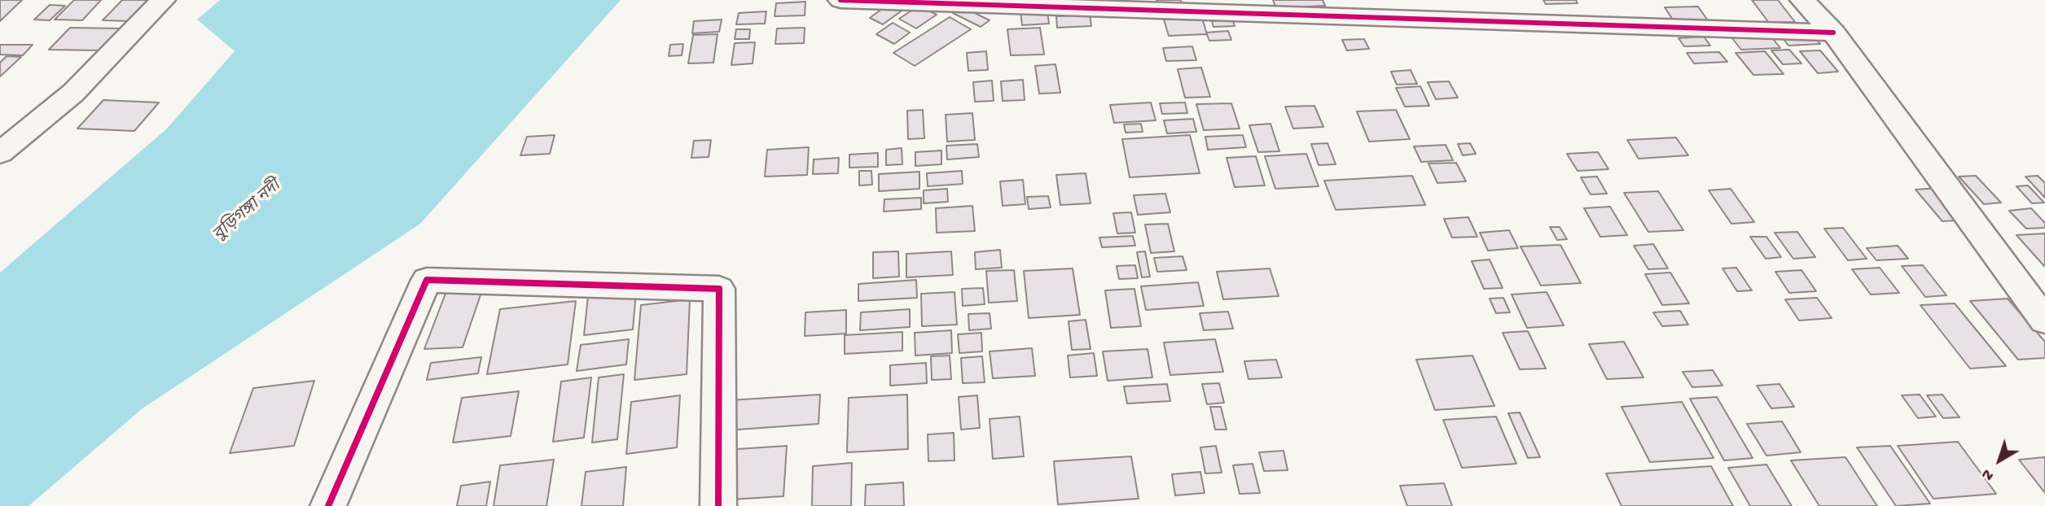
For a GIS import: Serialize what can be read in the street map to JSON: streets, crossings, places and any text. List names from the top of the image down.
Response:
{
  "water": ["বুড়িগঙ্গা নদী"],
  "north": "bottom left"
}
